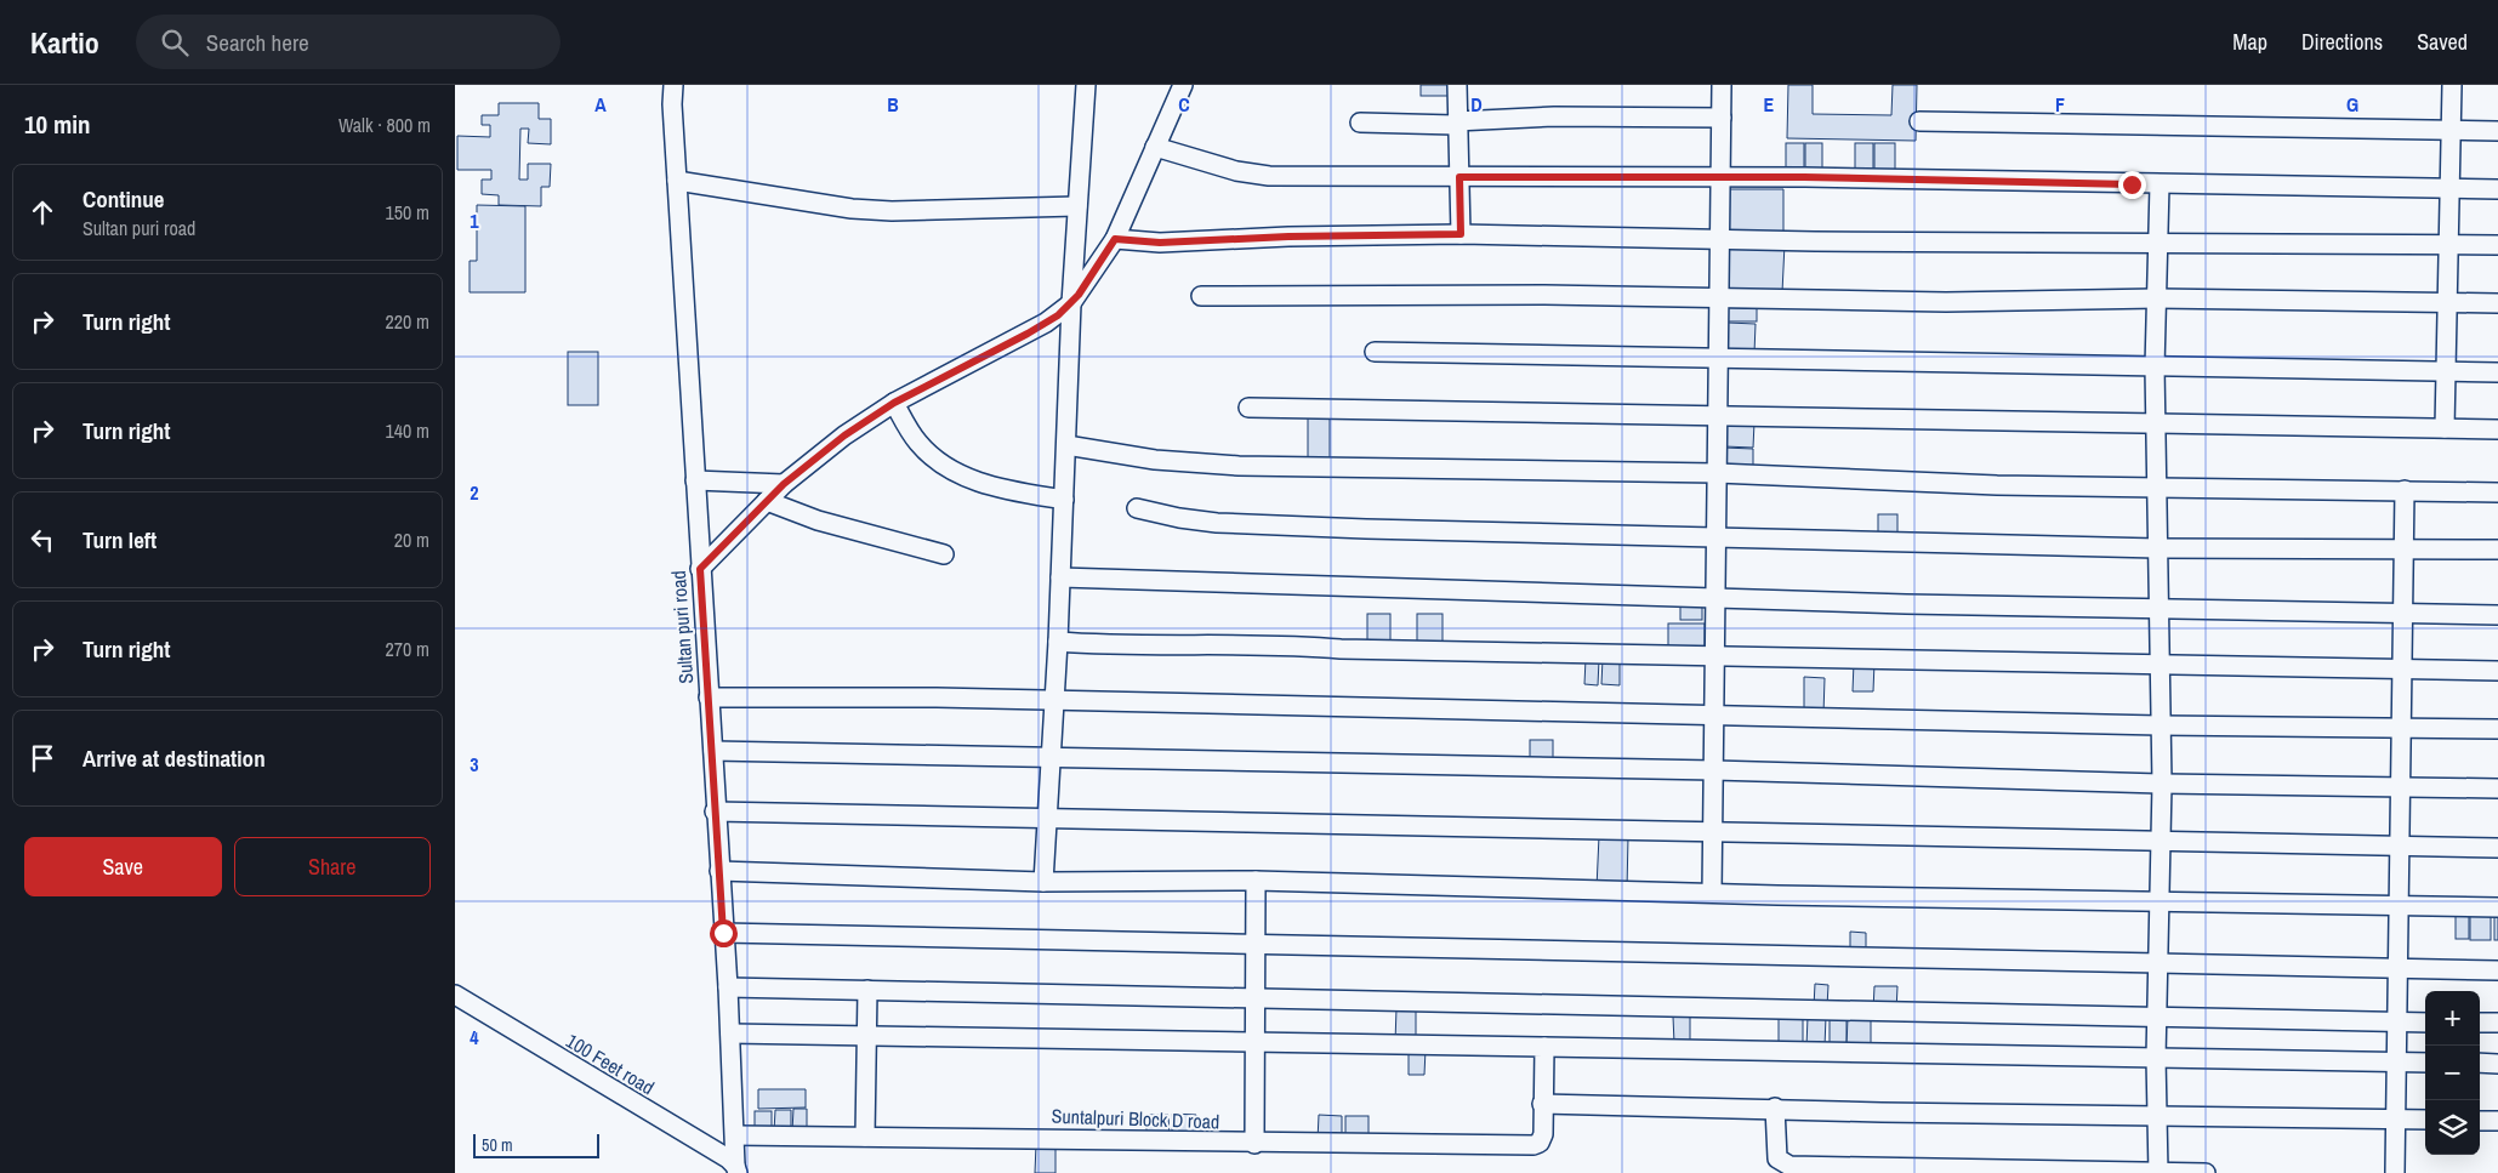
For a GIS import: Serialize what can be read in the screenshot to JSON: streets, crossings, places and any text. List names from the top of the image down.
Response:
{
  "streets": {
    "street": ["Sultan puri road", "100 Feet road", "Suntalpuri Block D road"]
  },
  "crossings": [
    ["Sultan puri road", "100 Feet road"],
    ["Sultan puri road", "Suntalpuri Block D road"]
  ],
  "scale_bar": "50 m",
  "page": {
    "header": "Kartio",
    "search": "Search here",
    "nav": ["Map", "Directions", "Saved"],
    "heading": ["10 min", "Walk · 800 m"],
    "list": [
      ["Continue", "Sultan puri road", "150 m"],
      ["Turn right", "220 m"],
      ["Turn right", "140 m"],
      ["Turn left", "20 m"],
      ["Turn right", "270 m"],
      "Arrive at destination"
    ],
    "buttons": ["Save", "Share"],
    "map_buttons": ["+", "−"],
    "scale": "50 m"
  },
  "grid": {
    "columns": [
      "A",
      "B",
      "C",
      "D",
      "E",
      "F",
      "G"
    ],
    "rows": [
      "1",
      "2",
      "3",
      "4"
    ]
  }
}
